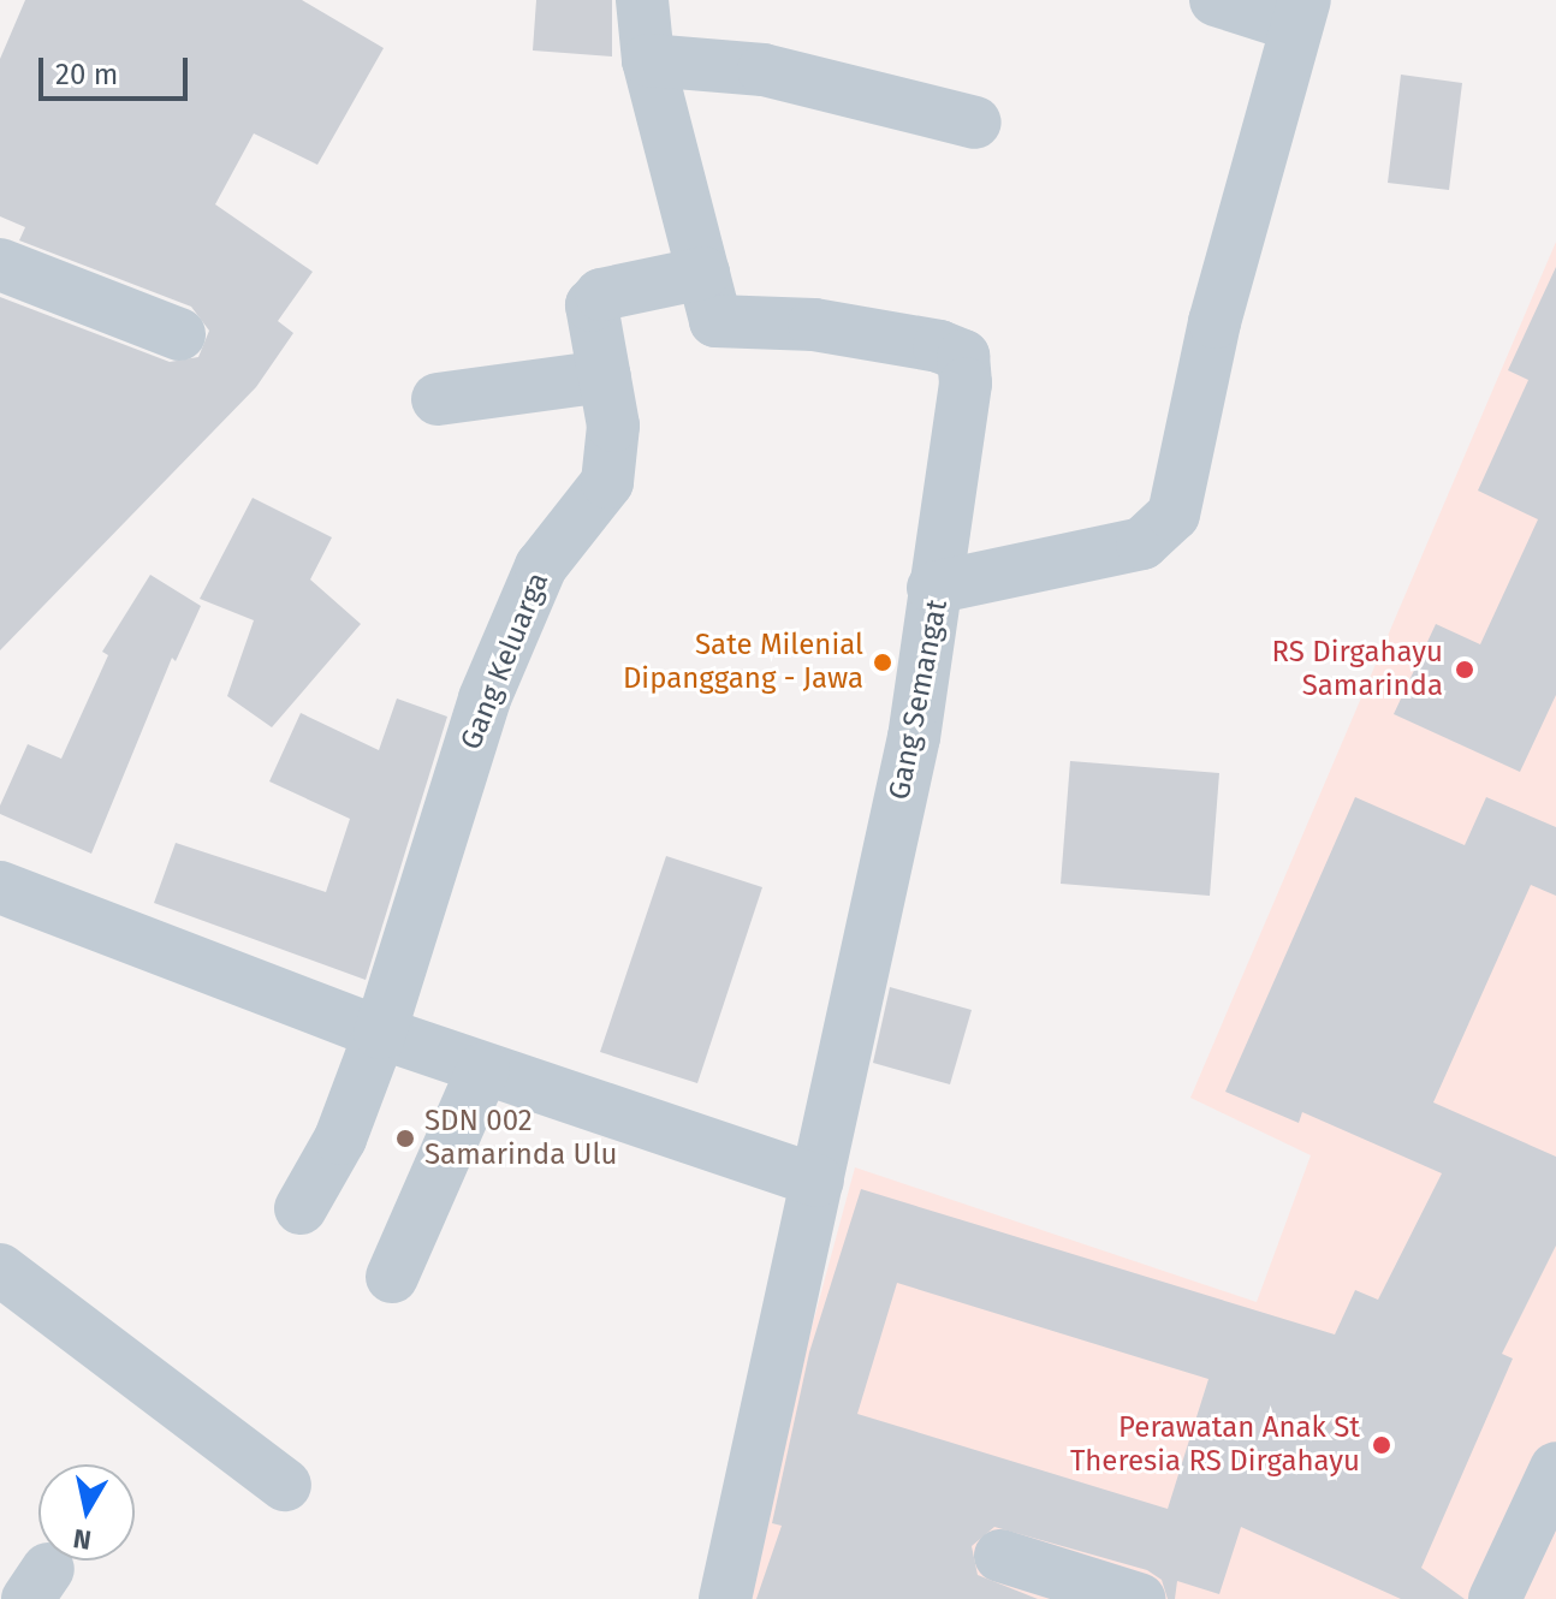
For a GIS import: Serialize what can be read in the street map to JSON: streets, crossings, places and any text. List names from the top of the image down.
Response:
{
  "streets": {
    "street": ["Gang Keluarga", "Gang Semangat"]
  },
  "places": [
    "Sate Milenial Dipanggang - Jawa",
    "RS Dirgahayu Samarinda",
    "SDN 002 Samarinda Ulu",
    "Perawatan Anak St Theresia RS Dirgahayu"
  ],
  "scale_bar": "20 m",
  "north": "bottom"
}
